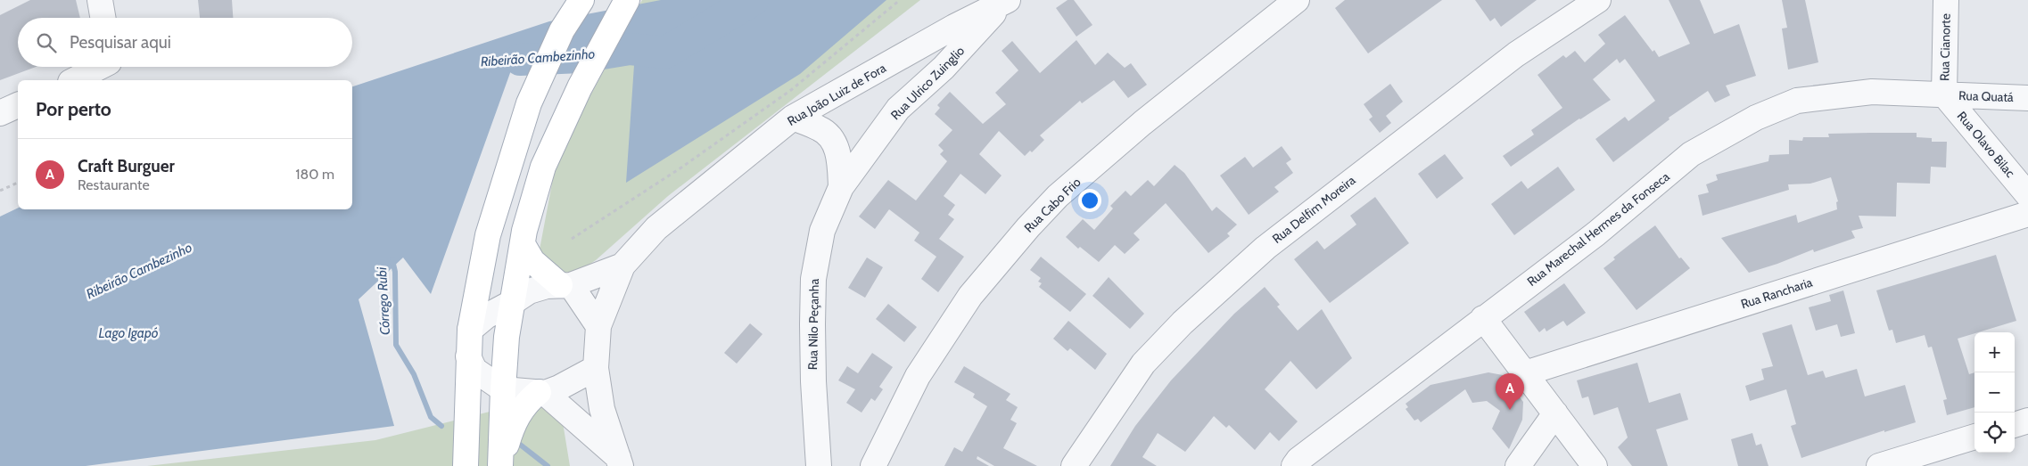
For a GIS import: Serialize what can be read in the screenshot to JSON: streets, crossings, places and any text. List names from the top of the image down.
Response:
{
  "streets": {
    "street": [
      "Rua Cianorte",
      "Rua Ulrico Zuinglio",
      "Rua João Luiz de Fora",
      "Rua Quatá",
      "Rua Olavo Bilac",
      "Rua Cabo Frio",
      "Rua Delfim Moreira",
      "Rua Marechal Hermes da Fonseca",
      "Rua Rancharia",
      "Rua Nilo Peçanha"
    ]
  },
  "crossings": [
    ["Rua Cianorte", "Rua Quatá"],
    ["Rua Cianorte", "Rua Olavo Bilac"],
    ["Rua Cianorte", "Rua Marechal Hermes da Fonseca"],
    ["Rua Ulrico Zuinglio", "Rua João Luiz de Fora"],
    ["Rua Ulrico Zuinglio", "Rua Nilo Peçanha"],
    ["Rua Quatá", "Rua Olavo Bilac"],
    ["Rua Quatá", "Rua Marechal Hermes da Fonseca"],
    ["Rua Olavo Bilac", "Rua Marechal Hermes da Fonseca"]
  ],
  "water": ["Ribeirão Cambezinho", "Córrego Rubi", "Lago Igapó"],
  "page": {
    "search": "Pesquisar aqui",
    "heading": "Por perto",
    "list": [
      {
        "mark": "A",
        "name": "Craft Burguer",
        "note": "Restaurante",
        "value": "180 m"
      }
    ],
    "map_buttons": ["+", "−"],
    "pins": "A"
  }
}
